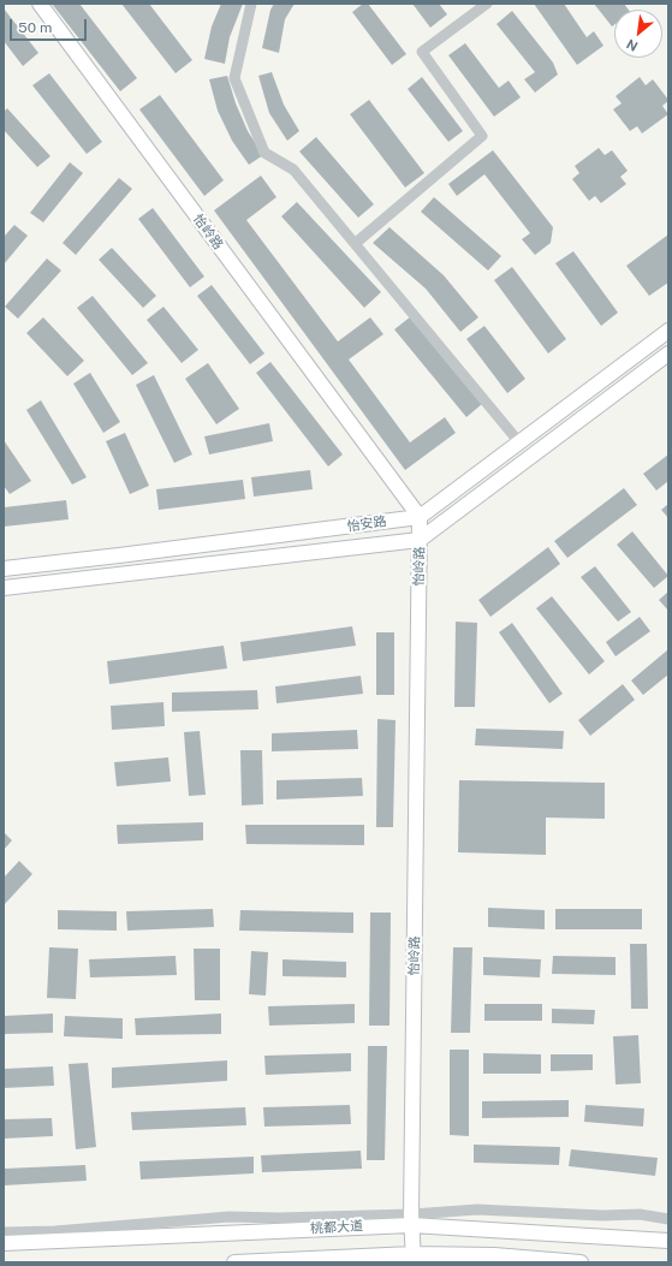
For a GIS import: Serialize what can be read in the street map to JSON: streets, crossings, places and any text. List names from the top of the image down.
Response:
{
  "streets": {
    "street": ["怡岭路", "怡安路", "桃都大道"]
  },
  "crossings": [
    ["怡岭路", "怡安路"],
    ["怡岭路", "桃都大道"]
  ],
  "scale_bar": "50 m",
  "north": "bottom left"
}
